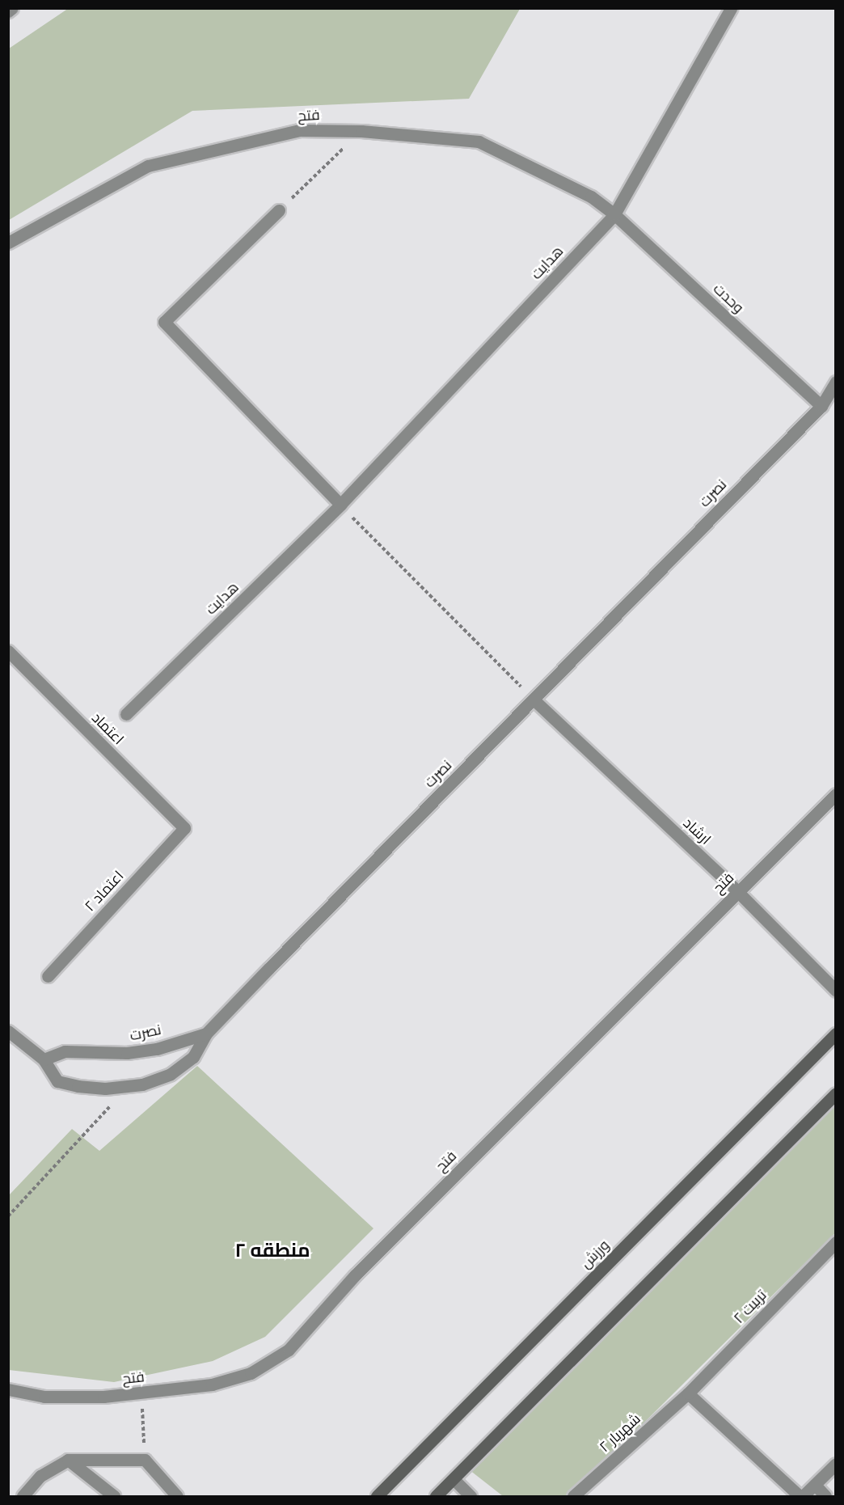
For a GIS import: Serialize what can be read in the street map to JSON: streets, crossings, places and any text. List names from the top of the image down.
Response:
{
  "streets": {
    "main road": ["ورزش"],
    "street": [
      "فتح",
      "هدایت",
      "وحدت",
      "نصرت",
      "اعتماد",
      "ارشاد",
      "اعتماد ۲",
      "تربیت ۲",
      "شهریار ۲"
    ]
  },
  "crossings": [
    ["فتح", "هدایت"],
    ["فتح", "وحدت"],
    ["فتح", "ارشاد"],
    ["هدایت", "وحدت"],
    ["وحدت", "نصرت"],
    ["نصرت", "ارشاد"],
    ["اعتماد", "اعتماد ۲"],
    ["تربیت ۲", "شهریار ۲"]
  ],
  "districts": ["منطقه ۲"]
}
